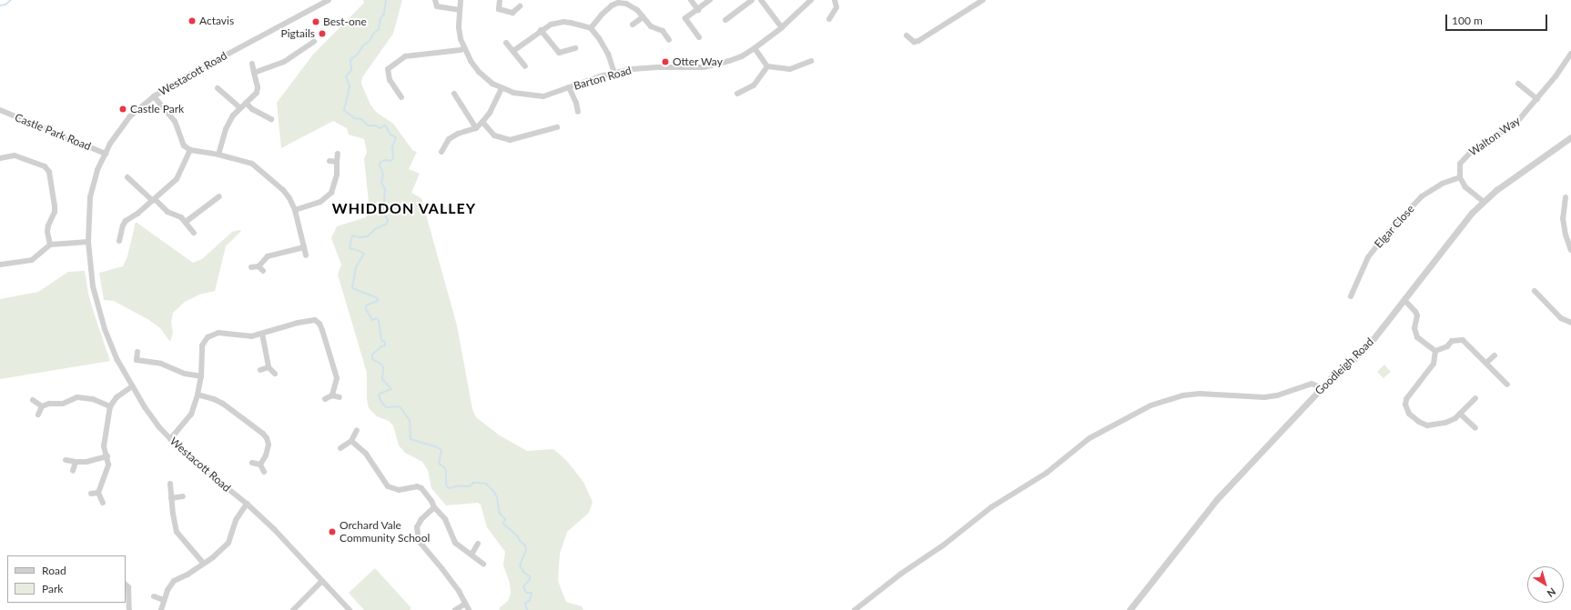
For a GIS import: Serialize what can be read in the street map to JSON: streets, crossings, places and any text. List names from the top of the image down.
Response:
{
  "streets": {
    "street": [
      "Westacott Road",
      "Barton Road",
      "Castle Park Road",
      "Walton Way",
      "Elgar Close",
      "Goodleigh Road"
    ]
  },
  "crossings": [
    ["Westacott Road", "Castle Park Road"],
    ["Walton Way", "Elgar Close"]
  ],
  "districts": ["WHIDDON VALLEY"],
  "places": [
    "Actavis",
    "Best-one",
    "Pigtails",
    "Otter Way",
    "Castle Park",
    "Orchard Vale Community School"
  ],
  "legend": ["Road", "Park"],
  "scale_bar": "100 m",
  "north": "bottom right"
}
